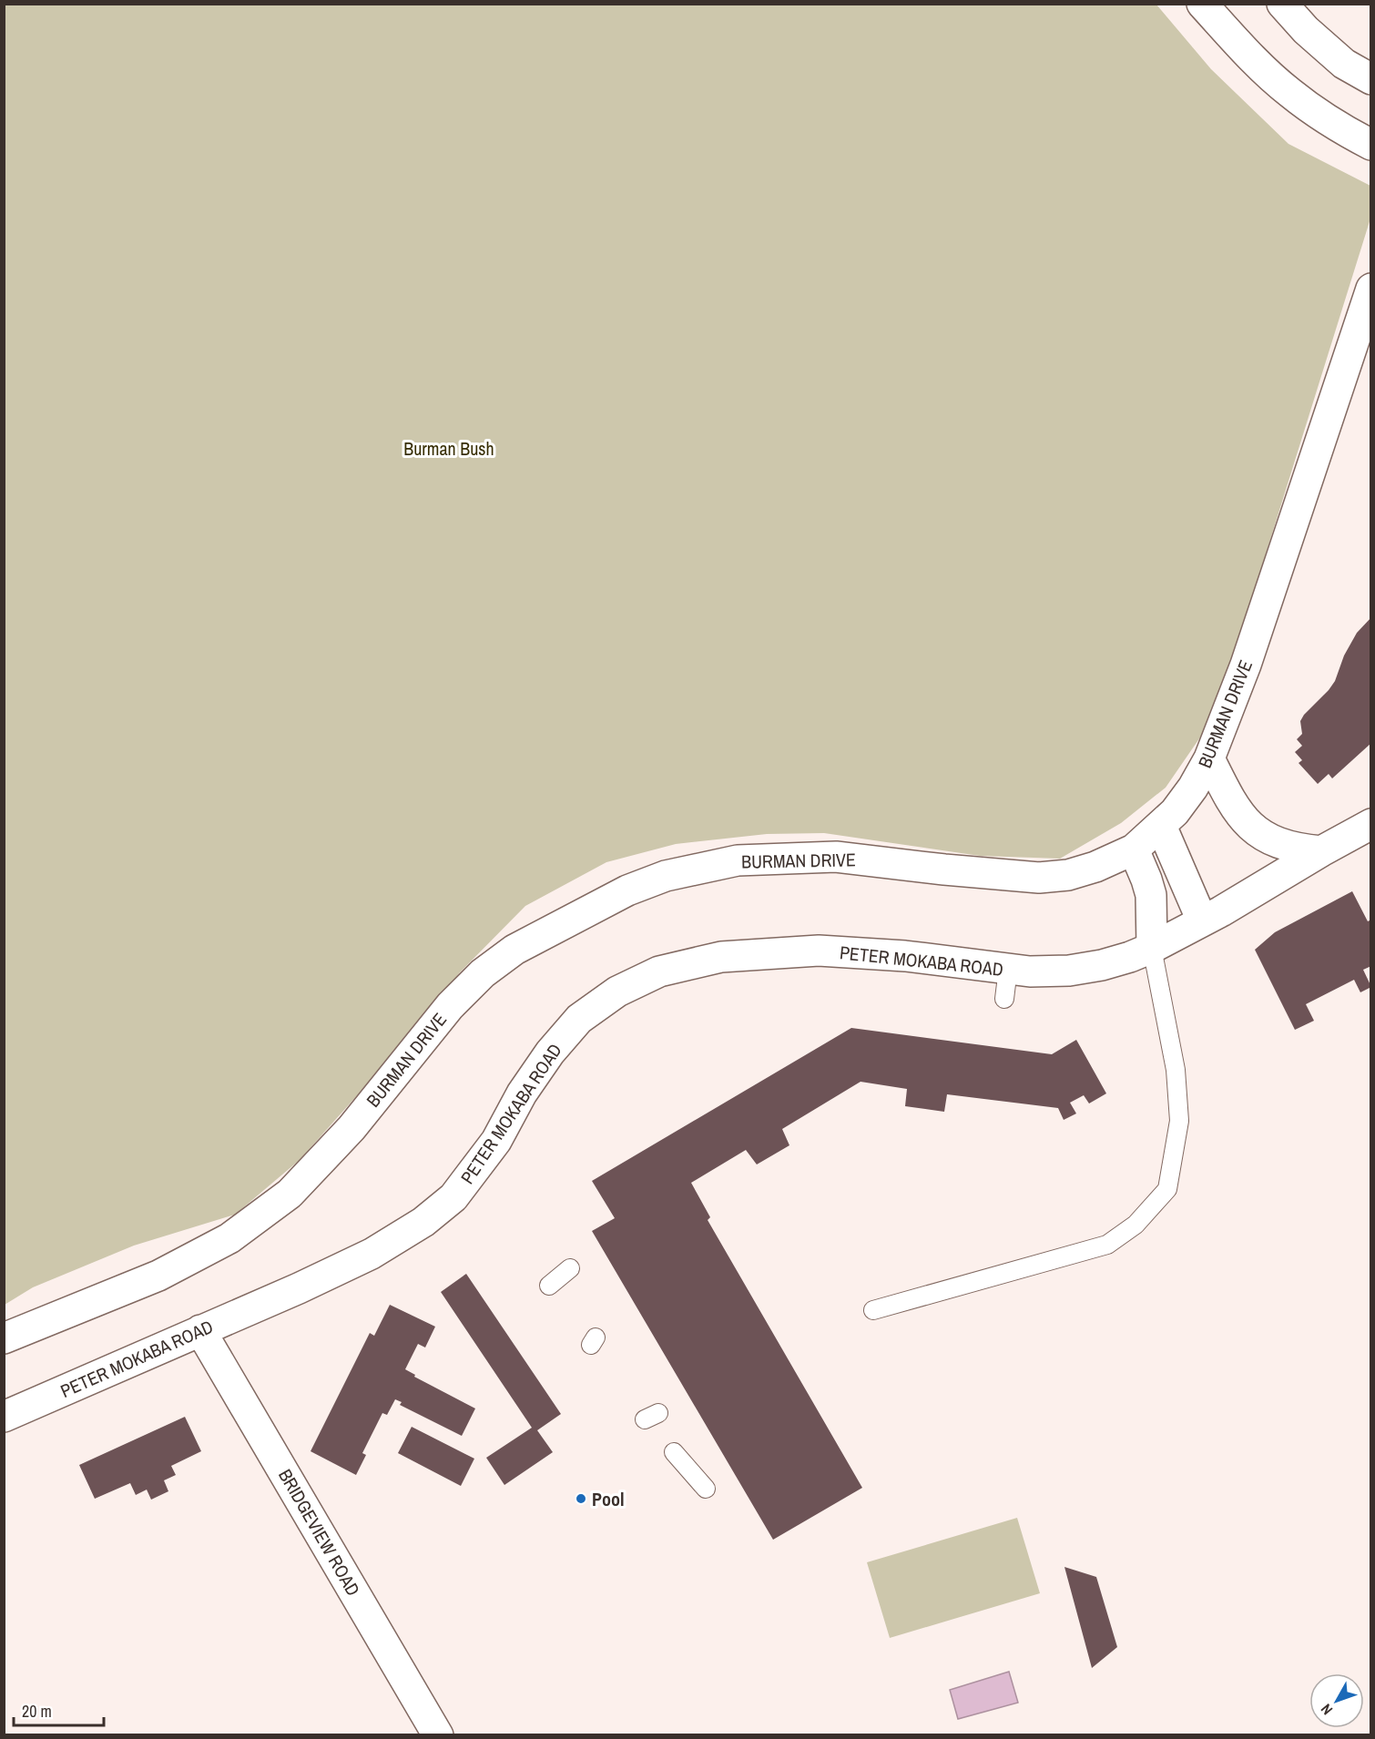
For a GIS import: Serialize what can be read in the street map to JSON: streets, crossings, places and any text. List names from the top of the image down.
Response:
{
  "streets": {
    "street": ["BURMAN DRIVE", "PETER MOKABA ROAD", "BRIDGEVIEW ROAD"]
  },
  "crossings": [
    ["PETER MOKABA ROAD", "BRIDGEVIEW ROAD"]
  ],
  "parks": ["Burman Bush"],
  "places": ["Pool"],
  "scale_bar": "20 m",
  "north": "bottom left"
}
